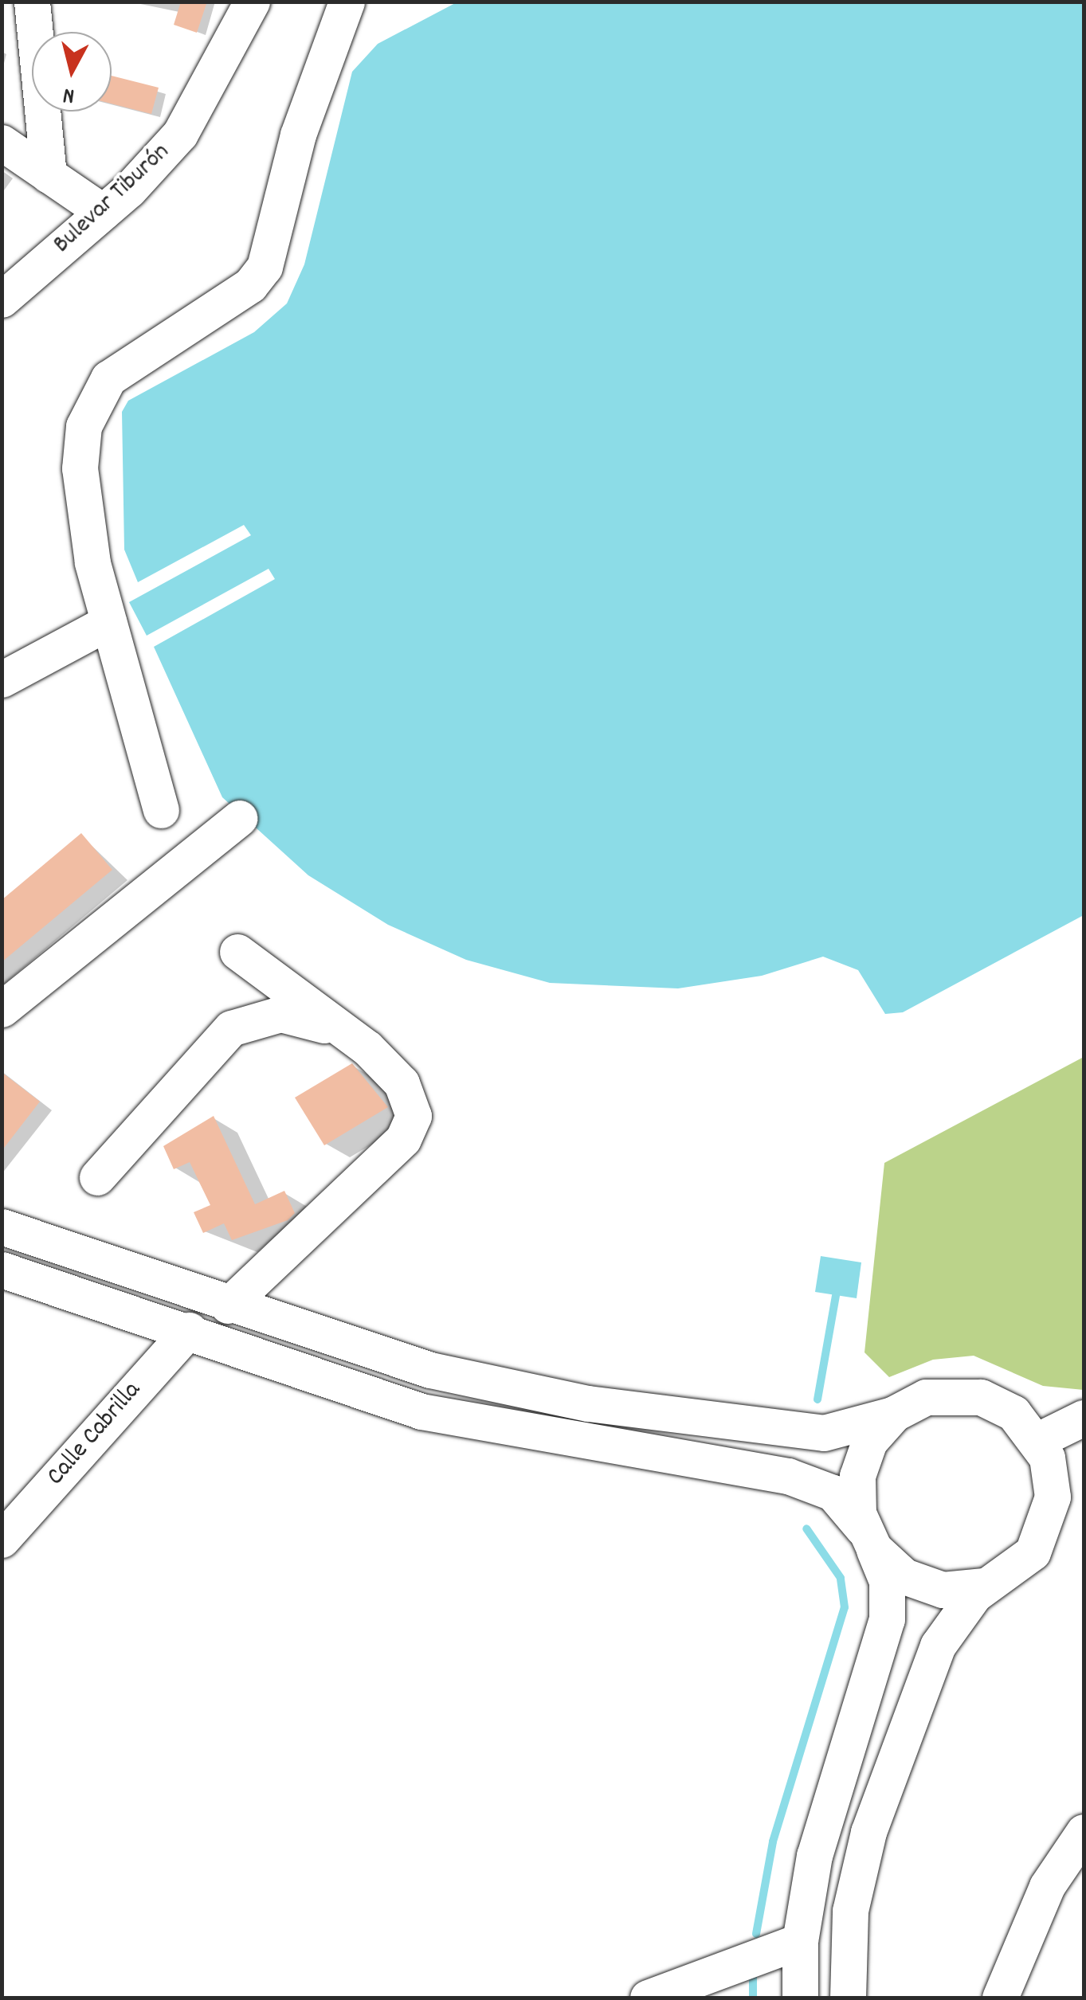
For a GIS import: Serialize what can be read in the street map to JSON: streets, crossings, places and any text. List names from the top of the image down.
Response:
{
  "streets": {
    "street": ["Bulevar Tiburón", "Calle Cabrilla"]
  },
  "north": "bottom"
}
